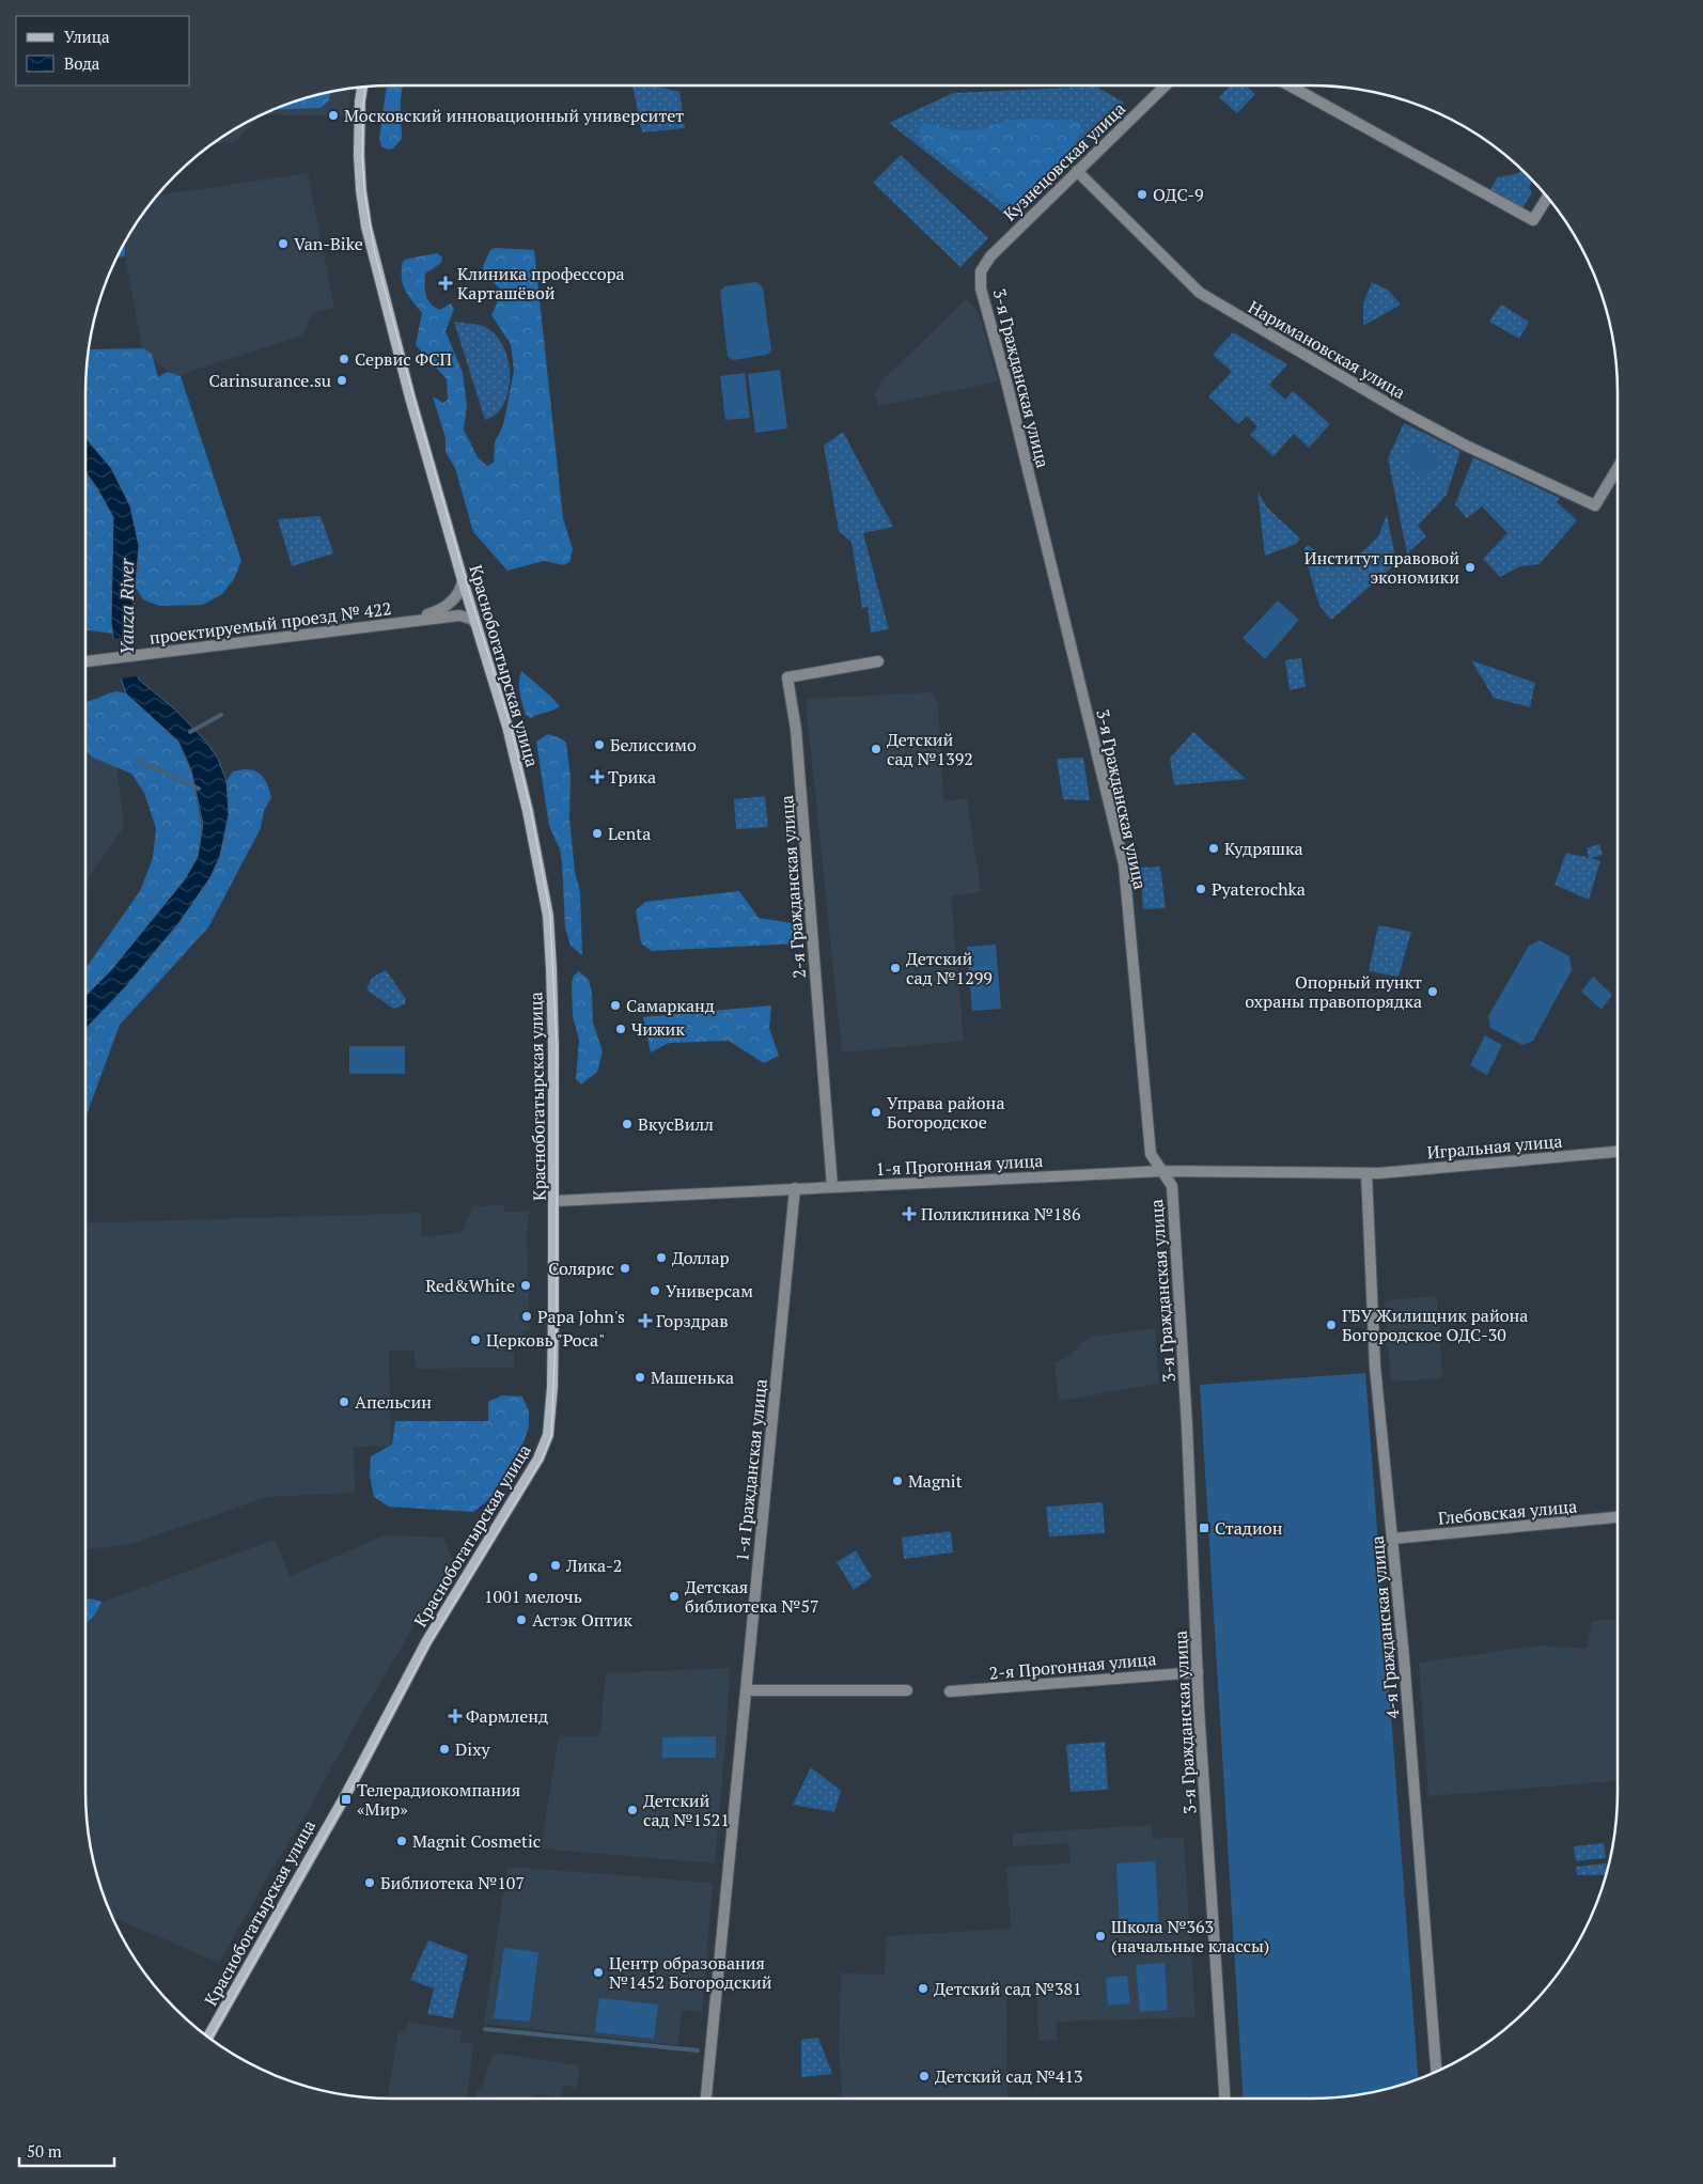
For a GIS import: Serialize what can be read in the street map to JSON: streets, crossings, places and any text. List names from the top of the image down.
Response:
{
  "streets": {
    "main road": ["Краснобогатырская улица"],
    "street": [
      "Кузнецовская улица",
      "Наримановская улица",
      "3-я Гражданская улица",
      "проектируемый проезд № 422",
      "2-я Гражданская улица",
      "Игральная улица",
      "1-я Прогонная улица",
      "1-я Гражданская улица",
      "Глебовская улица",
      "4-я Гражданская улица",
      "2-я Прогонная улица"
    ]
  },
  "crossings": [
    ["Кузнецовская улица", "Наримановская улица"],
    ["Кузнецовская улица", "3-я Гражданская улица"],
    ["3-я Гражданская улица", "1-я Прогонная улица"],
    ["3-я Гражданская улица", "2-я Прогонная улица"],
    ["проектируемый проезд № 422", "Краснобогатырская улица"],
    ["Краснобогатырская улица", "1-я Прогонная улица"],
    ["2-я Гражданская улица", "1-я Прогонная улица"],
    ["Игральная улица", "1-я Прогонная улица"],
    ["Игральная улица", "4-я Гражданская улица"],
    ["1-я Прогонная улица", "1-я Гражданская улица"],
    ["1-я Прогонная улица", "4-я Гражданская улица"],
    ["Глебовская улица", "4-я Гражданская улица"]
  ],
  "water": ["Yauza River"],
  "places": {
    "other": [
      "Московский инновационный университет",
      "ОДС-9",
      "Van-Bike",
      "Сервис ФСП",
      "Carinsurance.su",
      "Институт правовой экономики",
      "Белиссимо",
      "Детский сад №1392",
      "Lenta",
      "Кудряшка",
      "Pyaterochka",
      "Детский сад №1299",
      "Опорный пункт охраны правопорядка",
      "Самарканд",
      "Чижик",
      "Управа района Богородское",
      "ВкусВилл",
      "Доллар",
      "Солярис",
      "Red&White",
      "Универсам",
      "Papa John's",
      "ГБУ Жилищник района Богородское ОДС-30",
      "Церковь \"Роса\"",
      "Машенька",
      "Апельсин",
      "Magnit",
      "Лика-2",
      "1001 мелочь",
      "Детская библиотека №57",
      "Астэк Оптик",
      "Dixy",
      "Детский сад №1521",
      "Magnit Cosmetic",
      "Библиотека №107",
      "Школа №363 (начальные классы)",
      "Центр образования №1452 Богородский",
      "Детский сад №381",
      "Детский сад №413"
    ],
    "health": [
      "Клиника профессора Карташёвой",
      "Трика",
      "Поликлиника №186",
      "Горздрав",
      "Фармленд"
    ],
    "transit": ["Стадион", "Телерадиокомпания «Мир»"]
  },
  "legend": ["Улица", "Вода"],
  "scale_bar": "50 m"
}
